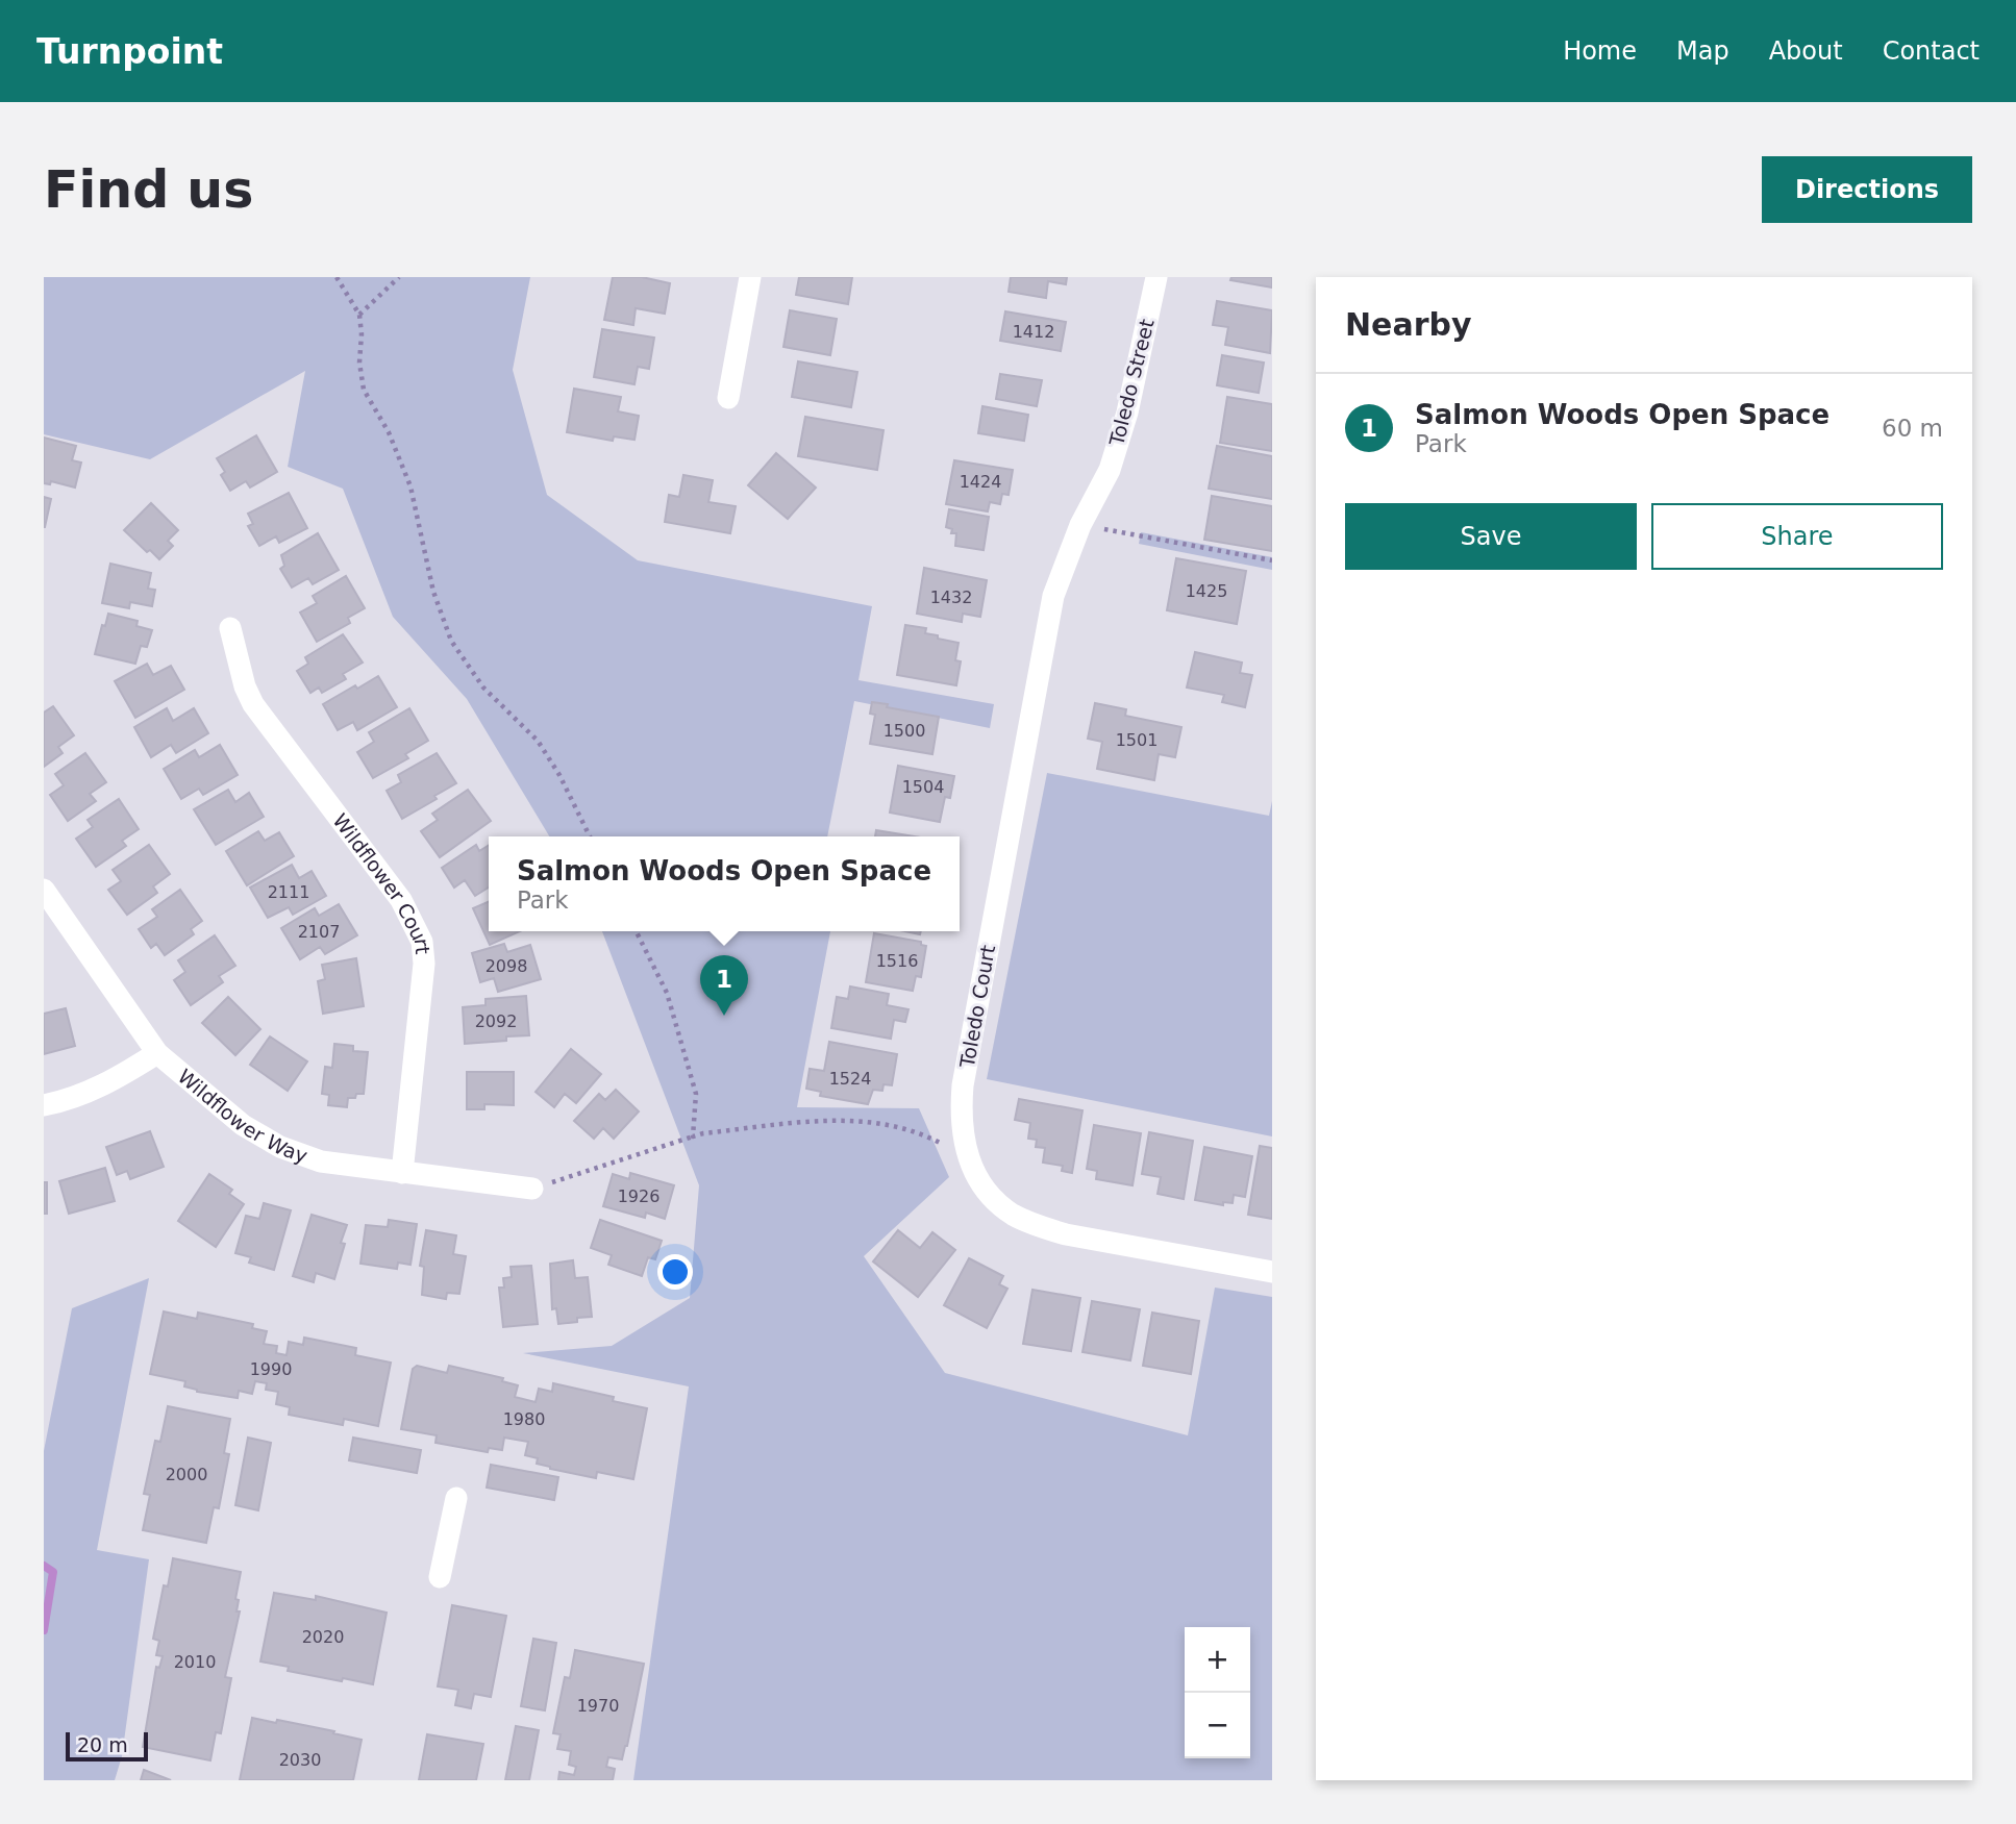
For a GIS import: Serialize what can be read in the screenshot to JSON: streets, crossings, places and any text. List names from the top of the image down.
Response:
{
  "streets": {
    "street": [
      "Toledo Street",
      "Wildflower Court",
      "Toledo Court",
      "Wildflower Way"
    ]
  },
  "crossings": [
    ["Toledo Street", "Toledo Court"],
    ["Wildflower Court", "Wildflower Way"]
  ],
  "house_numbers": [
    "1412",
    "1424",
    "1425",
    "1432",
    "1500",
    "1501",
    "1504",
    "2111",
    "2107",
    "1516",
    "2098",
    "2092",
    "1524",
    "1926",
    "1990",
    "1980",
    "2000",
    "2020",
    "2010",
    "1970",
    "2030"
  ],
  "scale_bar": "20 m",
  "page": {
    "header": "Turnpoint",
    "nav": [
      "Home",
      "Map",
      "About",
      "Contact"
    ],
    "buttons": [
      "Directions",
      ["Save", "Share"]
    ],
    "title": "Find us",
    "heading": "Nearby",
    "list": [
      {
        "mark": "1",
        "name": "Salmon Woods Open Space",
        "note": "Park",
        "value": "60 m"
      }
    ],
    "popup": ["Salmon Woods Open Space", "Park"],
    "pins": "1",
    "map_buttons": ["+", "−"],
    "scale": "20 m"
  }
}
